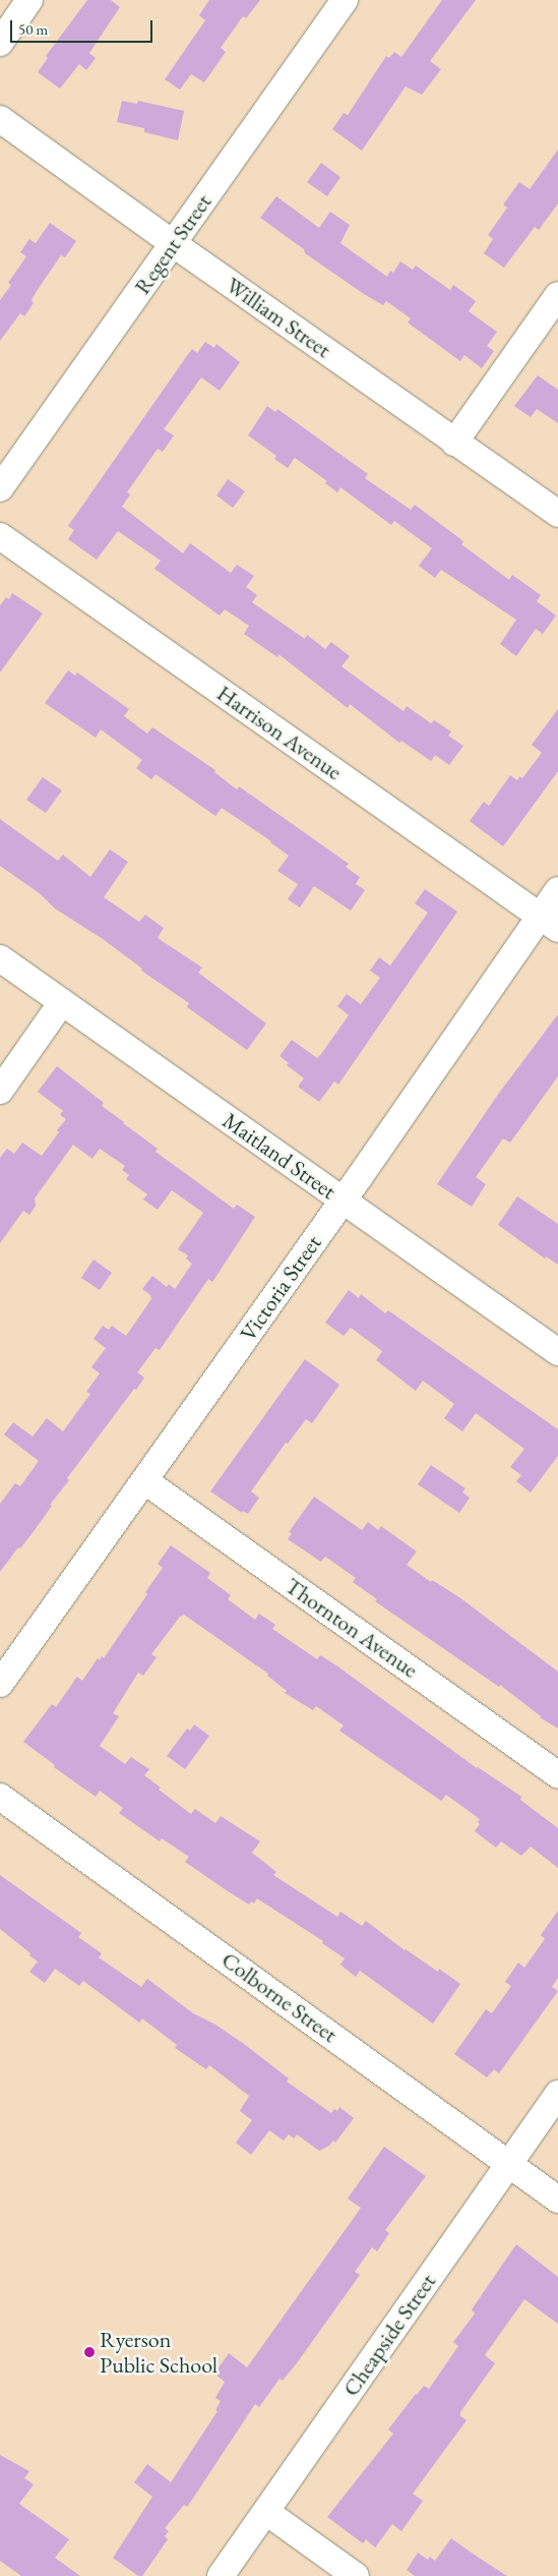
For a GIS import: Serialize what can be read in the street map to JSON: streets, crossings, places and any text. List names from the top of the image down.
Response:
{
  "streets": {
    "street": [
      "Regent Street",
      "William Street",
      "Harrison Avenue",
      "Maitland Street",
      "Victoria Street",
      "Thornton Avenue",
      "Colborne Street",
      "Cheapside Street"
    ]
  },
  "crossings": [
    ["Regent Street", "William Street"],
    ["Harrison Avenue", "Victoria Street"],
    ["Maitland Street", "Victoria Street"],
    ["Victoria Street", "Thornton Avenue"],
    ["Colborne Street", "Cheapside Street"]
  ],
  "places": ["Ryerson Public School"],
  "scale_bar": "50 m"
}
